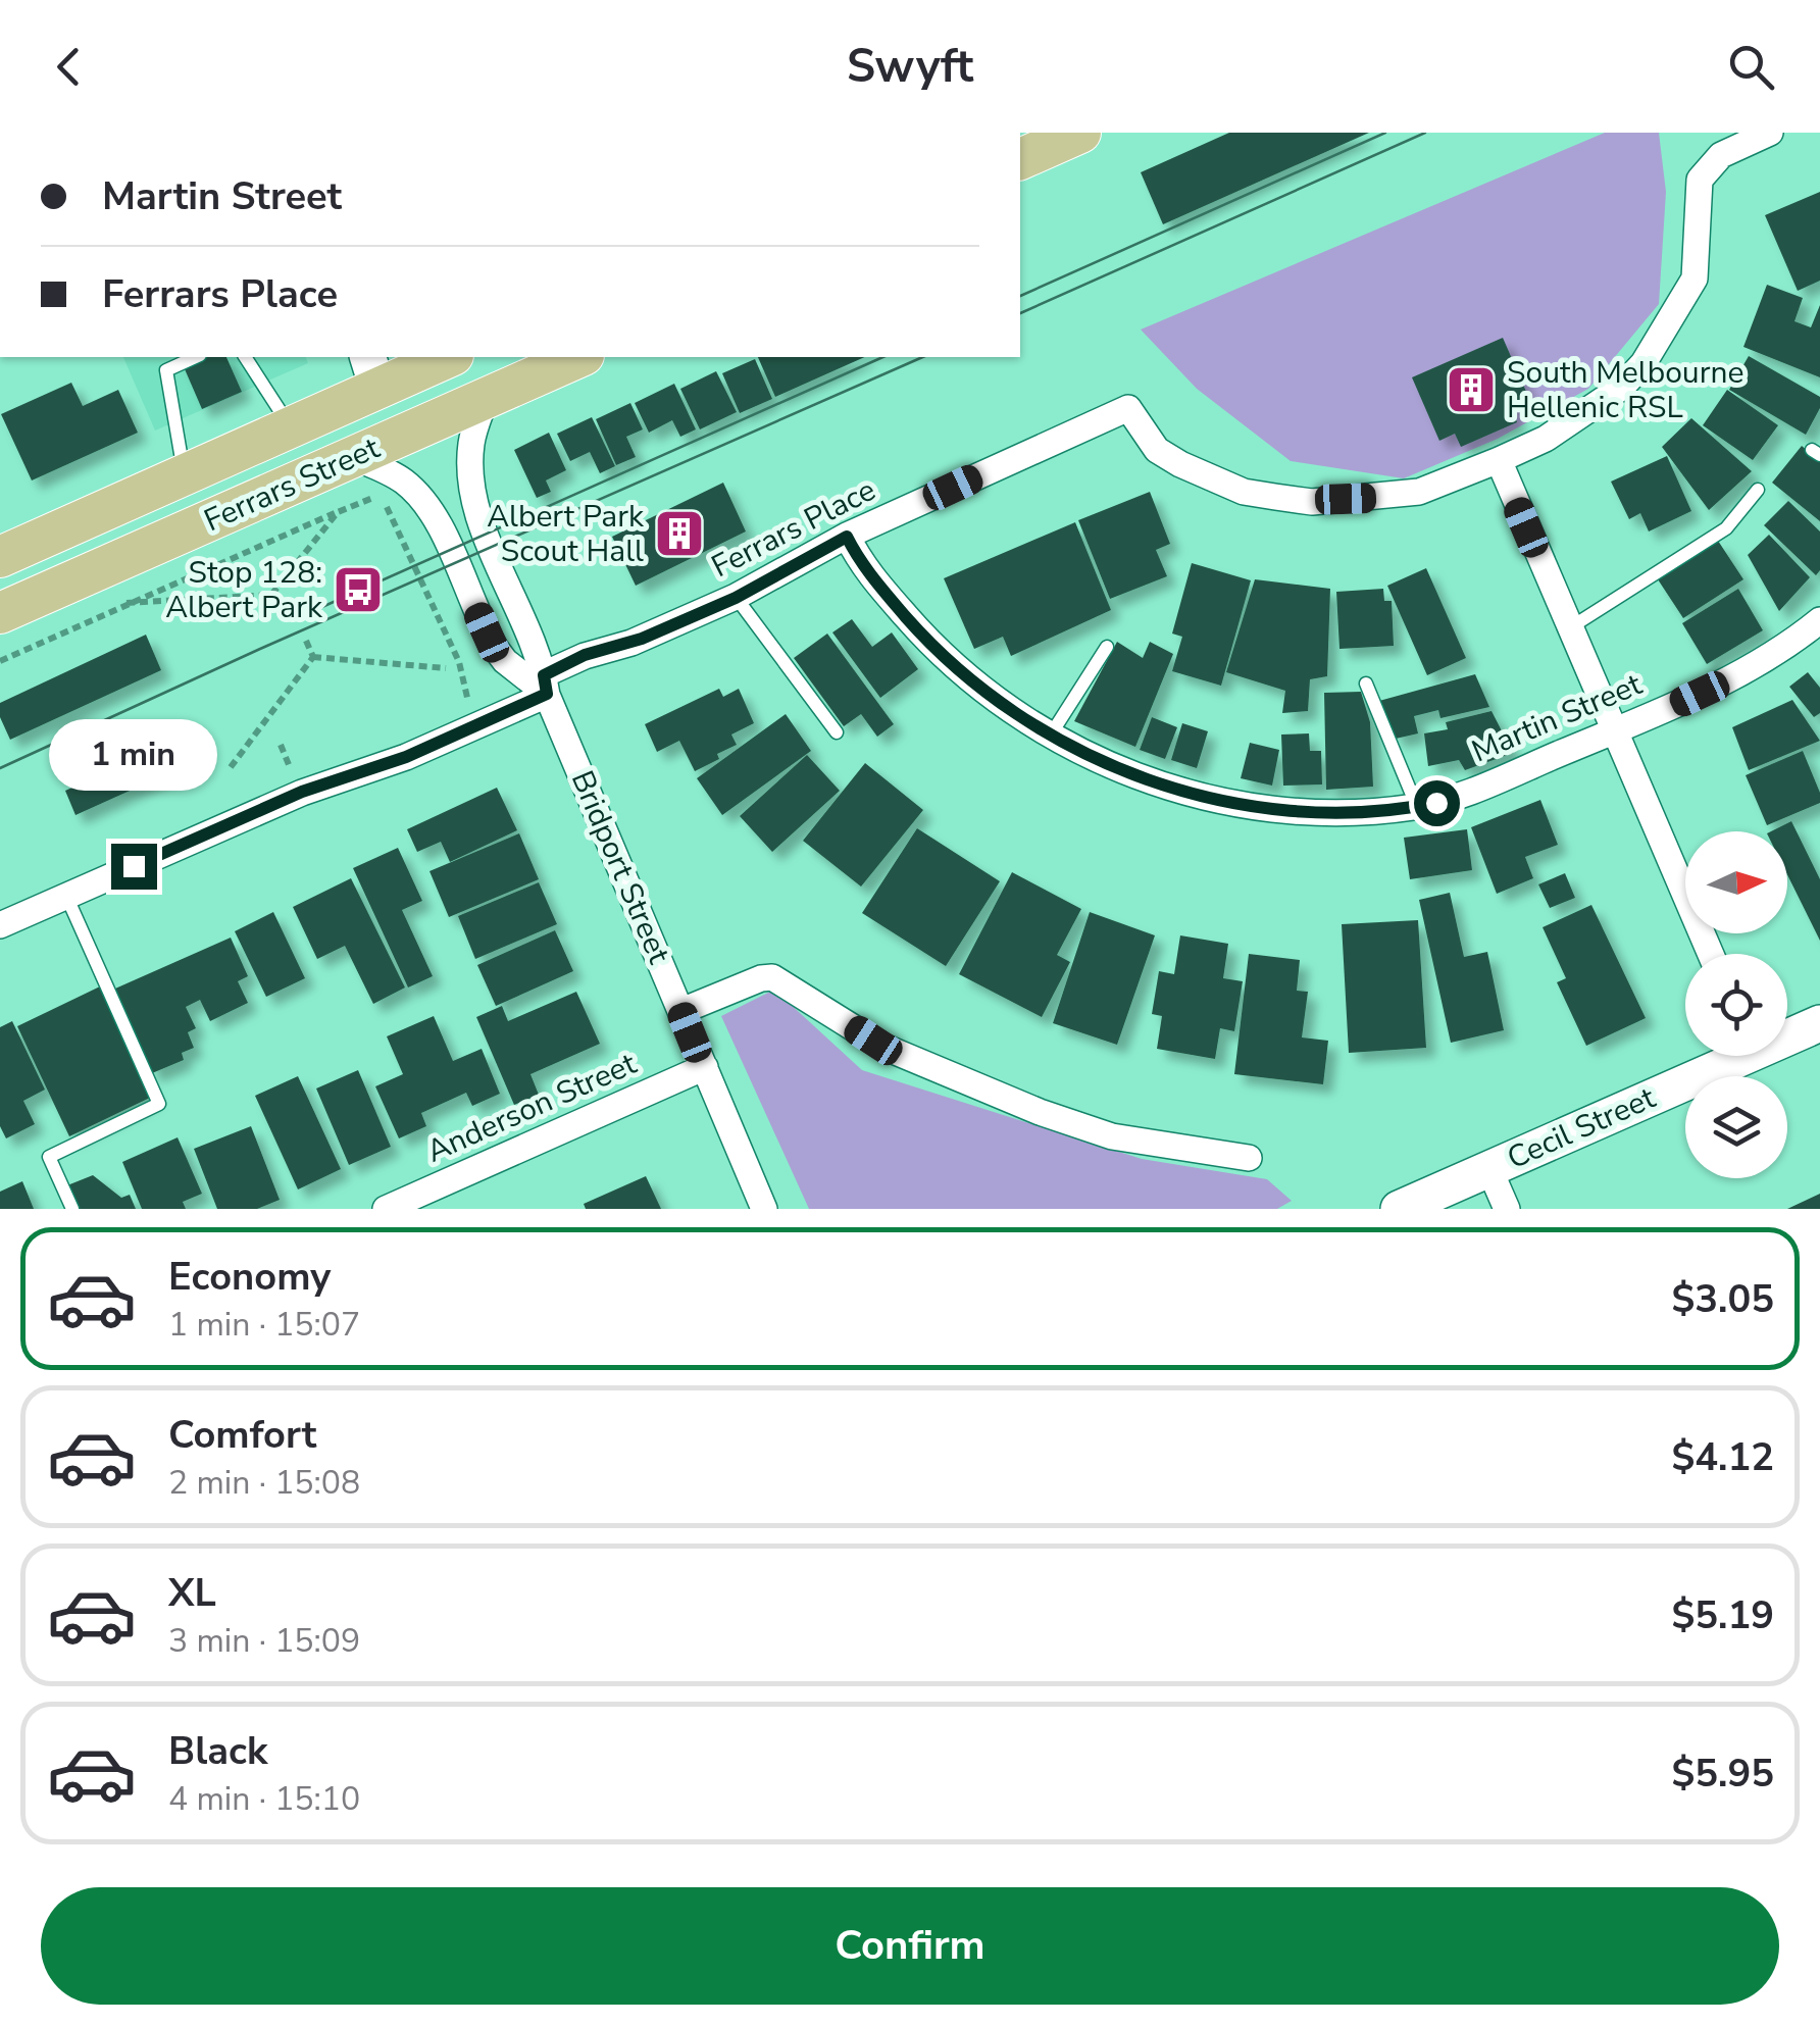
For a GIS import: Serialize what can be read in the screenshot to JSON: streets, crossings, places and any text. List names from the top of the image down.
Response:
{
  "streets": {
    "main road": ["Ferrars Street"],
    "street": [
      "Ferrars Place",
      "Martin Street",
      "Bridport Street",
      "Anderson Street",
      "Cecil Street"
    ]
  },
  "crossings": [
    ["Ferrars Street", "Bridport Street"],
    ["Ferrars Place", "Martin Street"],
    ["Ferrars Place", "Bridport Street"],
    ["Bridport Street", "Anderson Street"]
  ],
  "places": {
    "building": ["South Melbourne Hellenic RSL", "Albert Park Scout Hall"],
    "bus stop": ["Stop 128: Albert Park"]
  },
  "north": "right",
  "page": {
    "header": "Swyft",
    "banner": ["Martin Street", "Ferrars Place"],
    "bubble": "1 min",
    "list": [
      {
        "name": "Economy",
        "note": "1 min · 15:07",
        "value": "$3.05"
      },
      {
        "name": "Comfort",
        "note": "2 min · 15:08",
        "value": "$4.12"
      },
      {
        "name": "XL",
        "note": "3 min · 15:09",
        "value": "$5.19"
      },
      {
        "name": "Black",
        "note": "4 min · 15:10",
        "value": "$5.95"
      }
    ],
    "buttons": "Confirm"
  }
}
